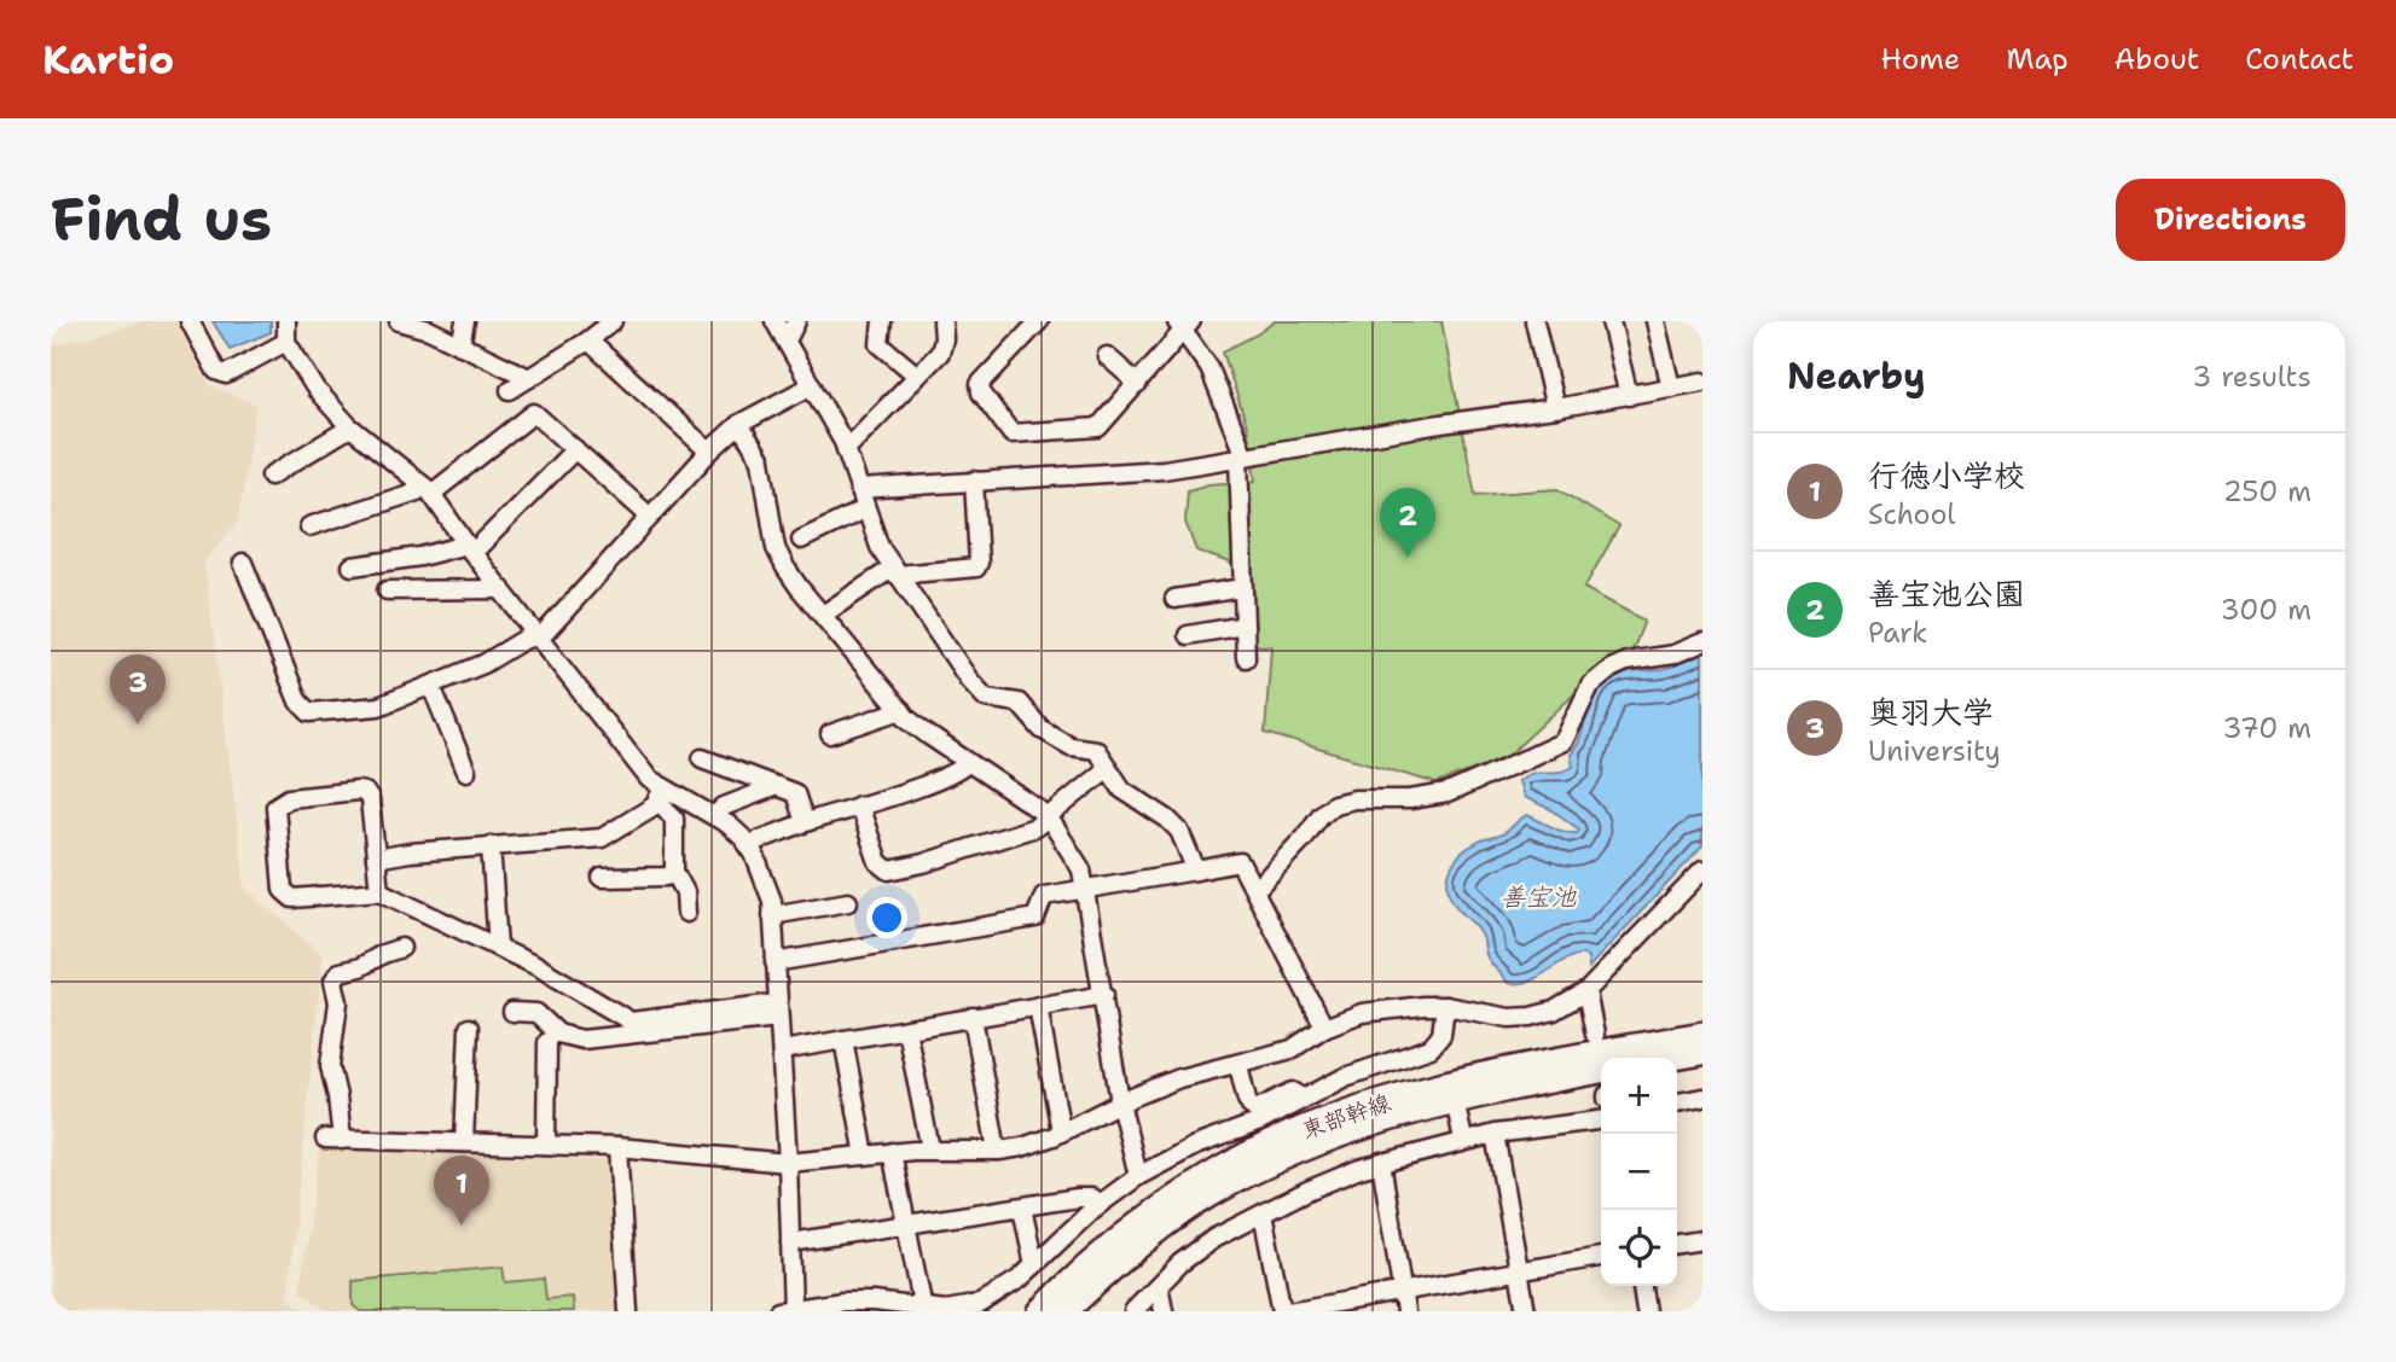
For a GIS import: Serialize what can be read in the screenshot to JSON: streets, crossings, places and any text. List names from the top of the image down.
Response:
{
  "streets": {
    "main road": ["東部幹線"]
  },
  "water": ["善宝池"],
  "page": {
    "header": "Kartio",
    "nav": [
      "Home",
      "Map",
      "About",
      "Contact"
    ],
    "buttons": "Directions",
    "title": "Find us",
    "heading": ["Nearby", "3 results"],
    "list": [
      {
        "mark": "1",
        "name": "行徳小学校",
        "note": "School",
        "value": "250 m"
      },
      {
        "mark": "2",
        "name": "善宝池公園",
        "note": "Park",
        "value": "300 m"
      },
      {
        "mark": "3",
        "name": "奥羽大学",
        "note": "University",
        "value": "370 m"
      }
    ],
    "pins": ["2", "3", "1"],
    "map_buttons": ["+", "−"]
  }
}
